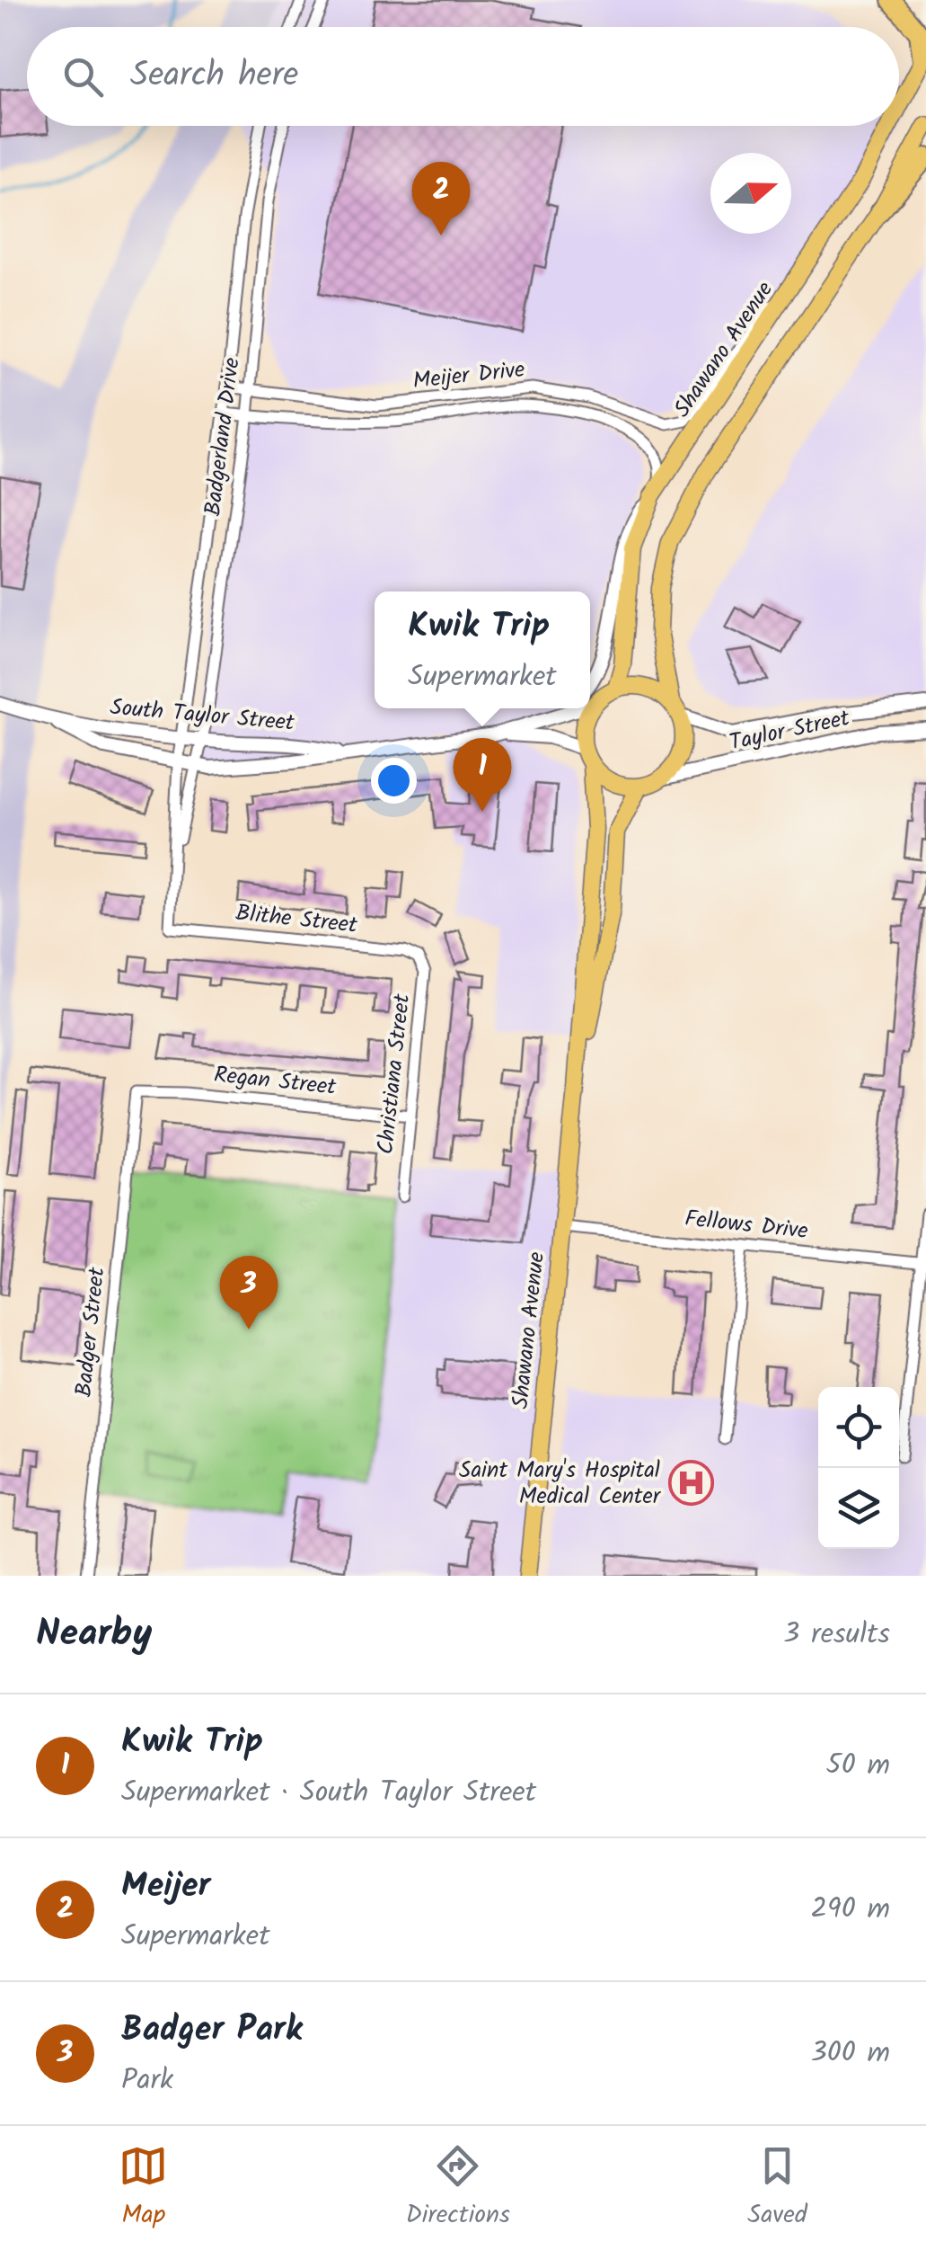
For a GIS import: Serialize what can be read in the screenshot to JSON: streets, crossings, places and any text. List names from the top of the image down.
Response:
{
  "streets": {
    "main road": ["Shawano Avenue"],
    "street": [
      "Meijer Drive",
      "Badgerland Drive",
      "South Taylor Street",
      "Taylor Street",
      "Blithe Street",
      "Christiana Street",
      "Regan Street",
      "Fellows Drive",
      "Badger Street"
    ]
  },
  "crossings": [
    ["Shawano Avenue", "Meijer Drive"],
    ["Shawano Avenue", "South Taylor Street"],
    ["Shawano Avenue", "Fellows Drive"],
    ["Meijer Drive", "Badgerland Drive"],
    ["Badgerland Drive", "South Taylor Street"],
    ["Blithe Street", "Christiana Street"],
    ["Christiana Street", "Regan Street"],
    ["Regan Street", "Badger Street"]
  ],
  "places": {
    "hospital": ["Saint Mary's Hospital Medical Center"]
  },
  "north": "right",
  "page": {
    "search": "Search here",
    "pins": ["2", "1", "3"],
    "popup": ["Kwik Trip", "Supermarket"],
    "heading": ["Nearby", "3 results"],
    "list": [
      {
        "mark": "1",
        "name": "Kwik Trip",
        "note": "Supermarket · South Taylor Street",
        "value": "50 m"
      },
      {
        "mark": "2",
        "name": "Meijer",
        "note": "Supermarket",
        "value": "290 m"
      },
      {
        "mark": "3",
        "name": "Badger Park",
        "note": "Park",
        "value": "300 m"
      }
    ],
    "nav": ["Map", "Directions", "Saved"]
  }
}
